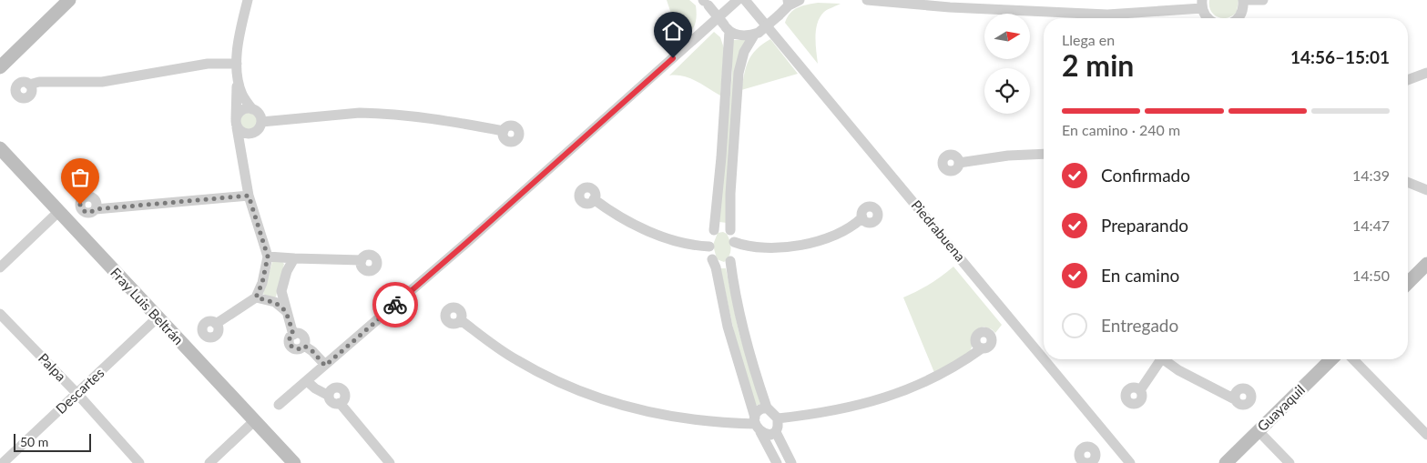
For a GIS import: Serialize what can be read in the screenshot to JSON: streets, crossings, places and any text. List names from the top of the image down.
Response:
{
  "streets": {
    "street": [
      "Piedrabuena",
      "Fray Luis Beltrán",
      "Palpa",
      "Descartes",
      "Guayaquil"
    ]
  },
  "crossings": [
    ["Fray Luis Beltrán", "Descartes"],
    ["Palpa", "Descartes"]
  ],
  "scale_bar": "50 m",
  "north": "right",
  "page": {
    "heading": ["2 min", "Llega en", "14:56–15:01"],
    "bar": "En camino · 240 m",
    "list": [
      ["Confirmado", "14:39"],
      ["Preparando", "14:47"],
      ["En camino", "14:50"],
      "Entregado"
    ],
    "scale": "50 m"
  }
}
